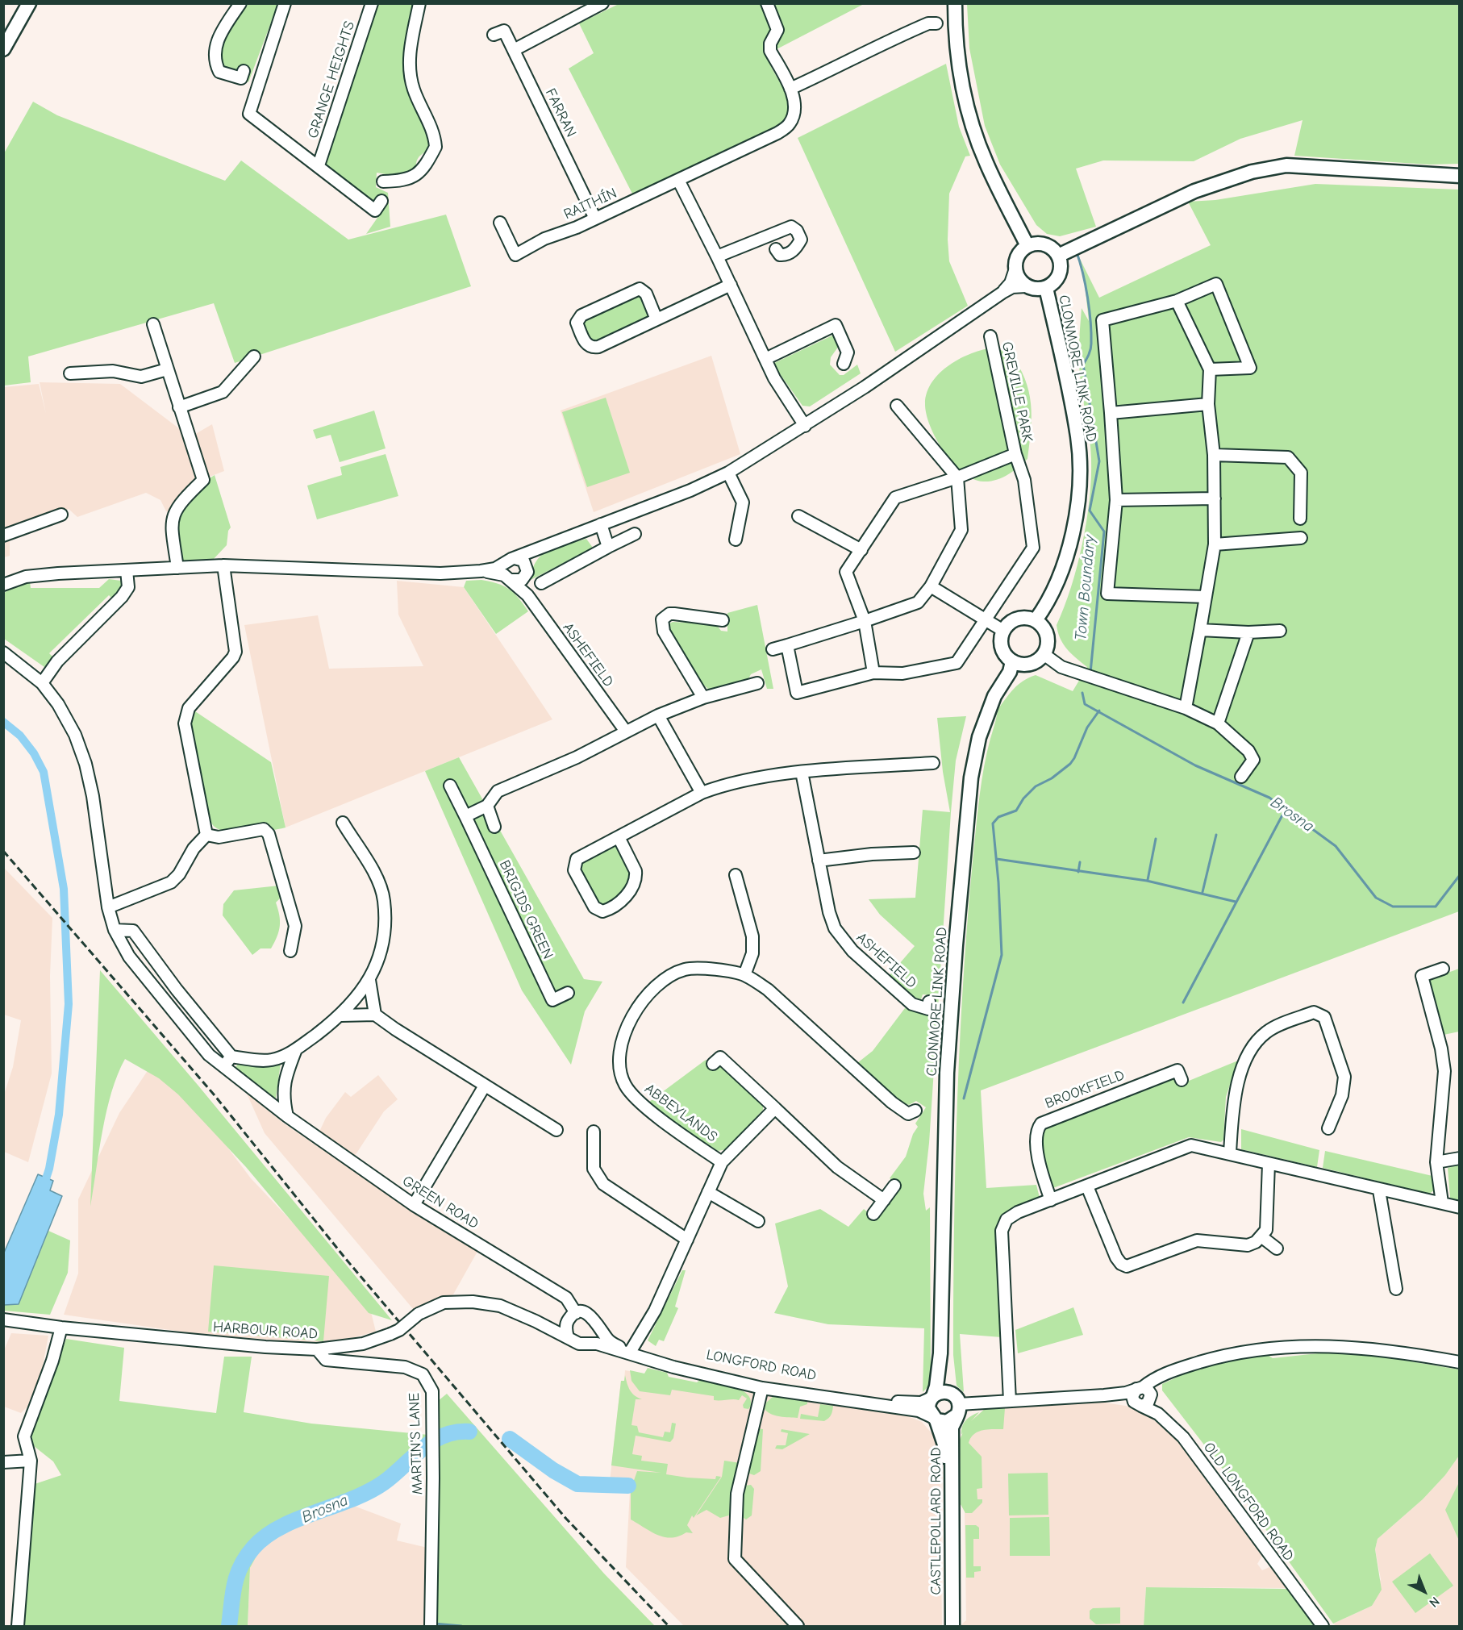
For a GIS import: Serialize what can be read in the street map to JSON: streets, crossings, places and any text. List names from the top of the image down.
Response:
{
  "streets": {
    "main road": ["CLONMORE LINK ROAD", "CASTLEPOLLARD ROAD"],
    "street": [
      "GRANGE HEIGHTS",
      "FARRAN",
      "RAITHÍN",
      "GREVILLE PARK",
      "ASHEFIELD",
      "BRIGIDS GREEN",
      "BROOKFIELD",
      "ABBEYLANDS",
      "GREEN ROAD",
      "HARBOUR ROAD",
      "LONGFORD ROAD",
      "MARTIN'S LANE",
      "OLD LONGFORD ROAD"
    ]
  },
  "crossings": [
    ["FARRAN", "RAITHÍN"],
    ["CLONMORE LINK ROAD", "GREVILLE PARK"],
    ["CLONMORE LINK ROAD", "LONGFORD ROAD"],
    ["CLONMORE LINK ROAD", "CASTLEPOLLARD ROAD"],
    ["ABBEYLANDS", "LONGFORD ROAD"],
    ["GREEN ROAD", "HARBOUR ROAD"],
    ["GREEN ROAD", "LONGFORD ROAD"],
    ["HARBOUR ROAD", "LONGFORD ROAD"],
    ["HARBOUR ROAD", "MARTIN'S LANE"],
    ["LONGFORD ROAD", "CASTLEPOLLARD ROAD"]
  ],
  "water": ["Town Boundary", "Brosna"],
  "north": "bottom right"
}
